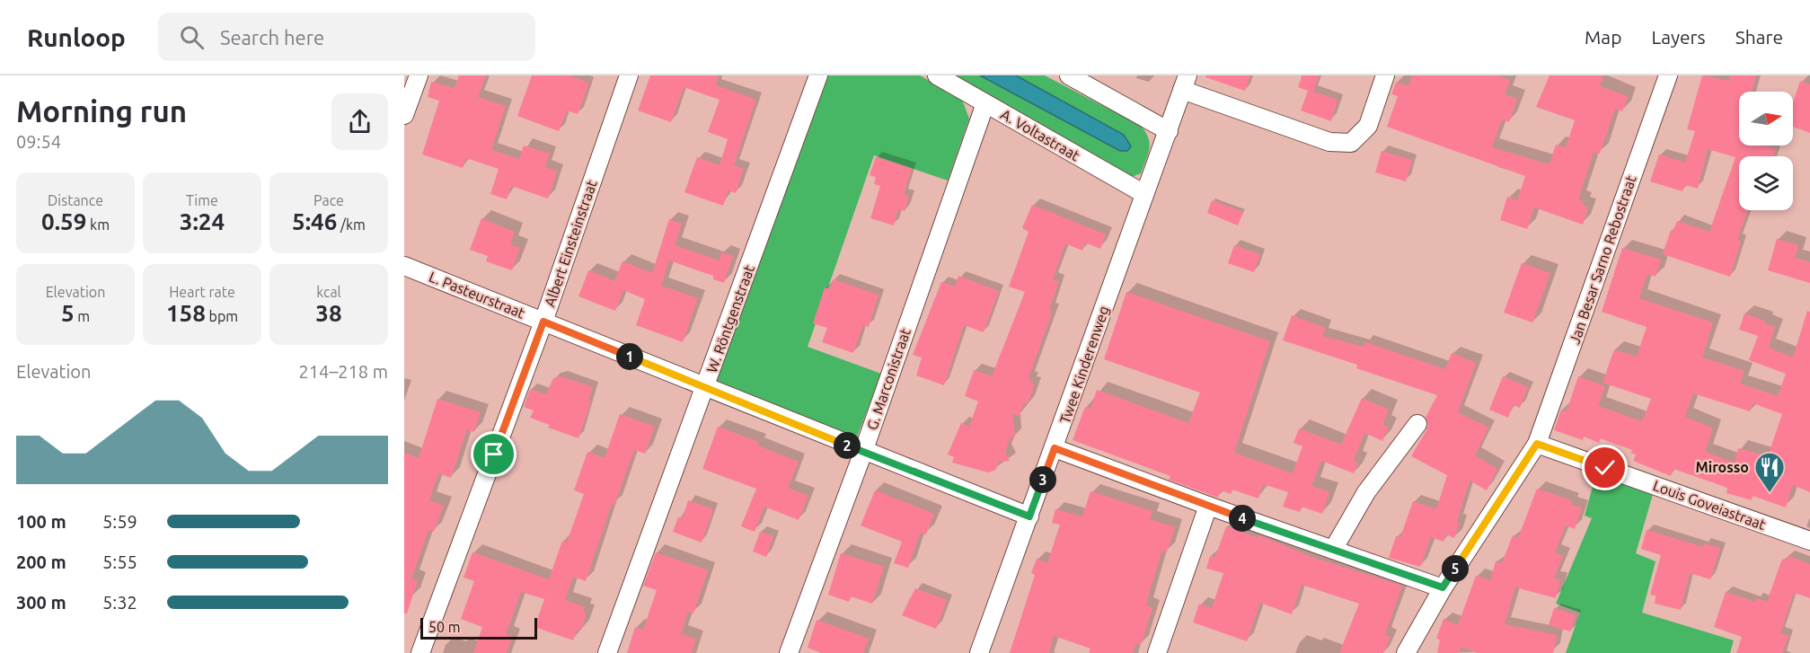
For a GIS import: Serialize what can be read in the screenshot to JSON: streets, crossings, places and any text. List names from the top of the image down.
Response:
{
  "streets": {
    "street": [
      "A. Voltastraat",
      "Albert Einsteinstraat",
      "Jan Besar Sarno Rebostraat",
      "L. Pasteurstraat",
      "W. Röntgenstraat",
      "Twee Kinderenweg",
      "G. Marconistraat",
      "Louis Goveiastraat"
    ]
  },
  "crossings": [
    ["A. Voltastraat", "Twee Kinderenweg"],
    ["A. Voltastraat", "G. Marconistraat"],
    ["Albert Einsteinstraat", "L. Pasteurstraat"],
    ["Jan Besar Sarno Rebostraat", "Louis Goveiastraat"],
    ["L. Pasteurstraat", "W. Röntgenstraat"],
    ["L. Pasteurstraat", "Twee Kinderenweg"],
    ["L. Pasteurstraat", "G. Marconistraat"]
  ],
  "places": {
    "restaurant": ["Mirosso"]
  },
  "scale_bar": "50 m",
  "north": "right",
  "page": {
    "header": "Runloop",
    "search": "Search here",
    "nav": ["Map", "Layers", "Share"],
    "heading": ["Morning run", "09:54"],
    "stats": [
      ["Distance", "0.59 km"],
      ["Time", "3:24"],
      ["Pace", "5:46 /km"],
      ["Elevation", "5 m"],
      ["Heart rate", "158 bpm"],
      ["kcal", "38"]
    ],
    "pins": [
      "1",
      "2",
      "3",
      "4",
      "5"
    ],
    "chart": ["Elevation", "214–218 m"],
    "list": [
      {
        "name": "100 m",
        "note": "5:59"
      },
      {
        "name": "200 m",
        "note": "5:55"
      },
      {
        "name": "300 m",
        "note": "5:32"
      }
    ],
    "scale": "50 m"
  }
}
